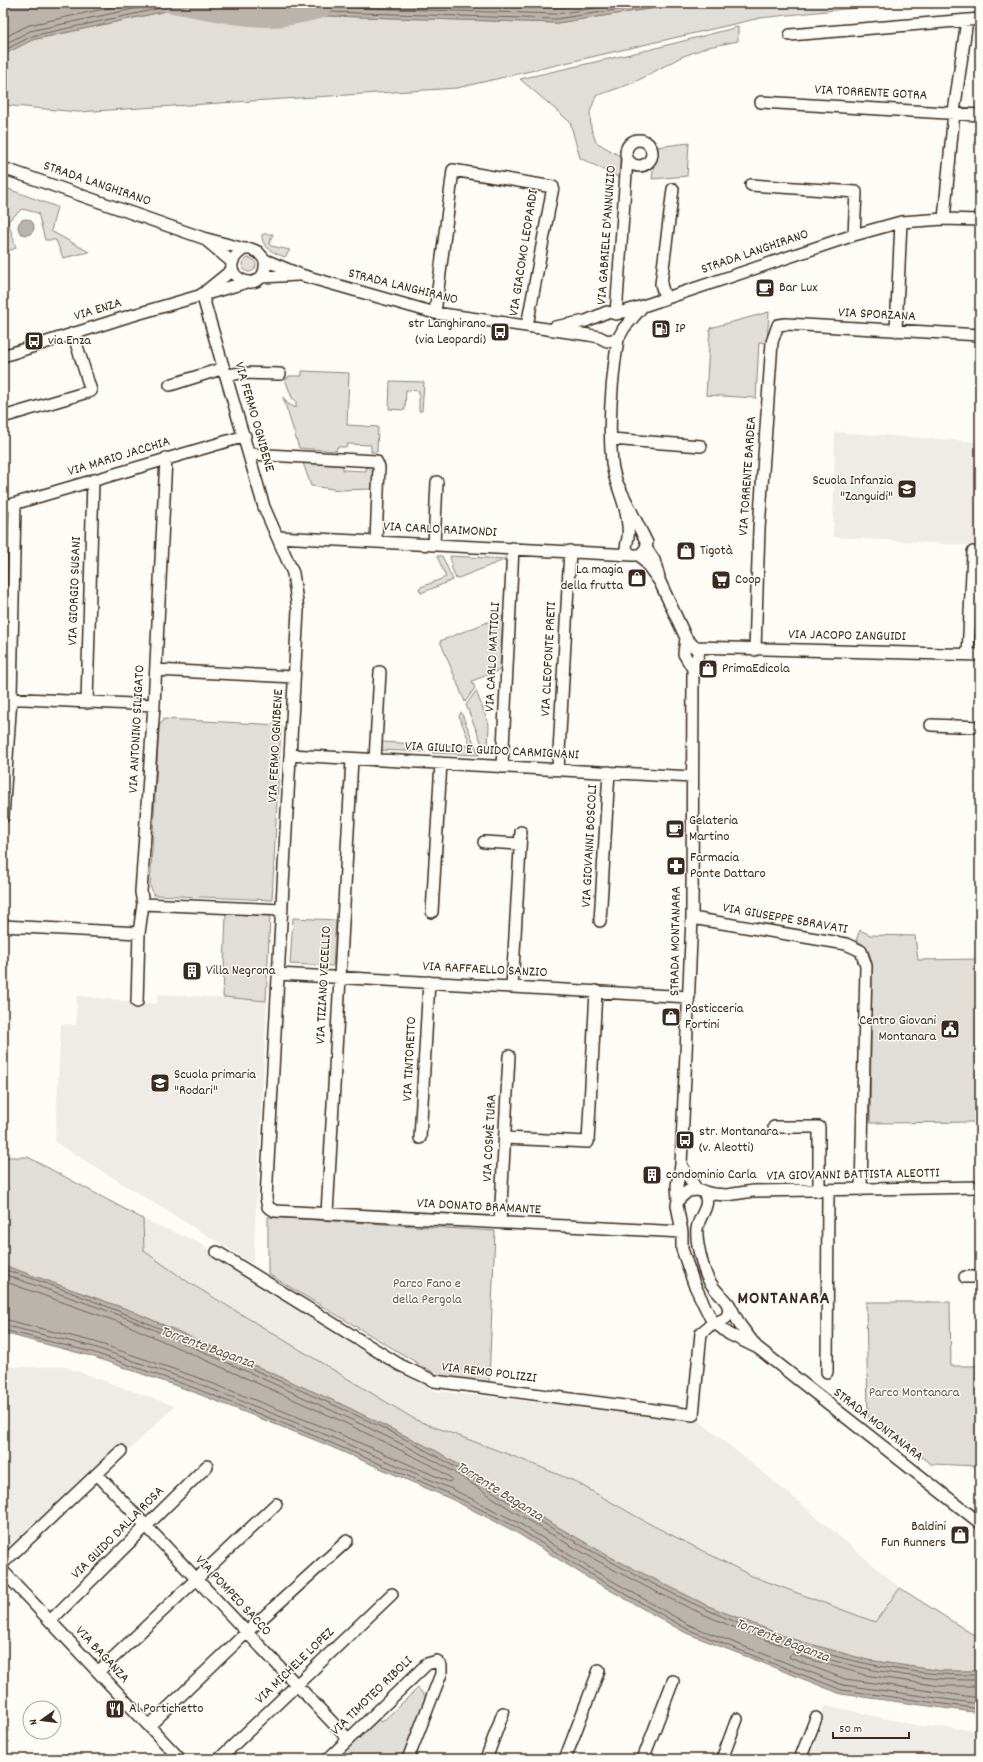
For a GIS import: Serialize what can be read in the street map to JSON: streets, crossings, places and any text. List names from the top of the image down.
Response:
{
  "streets": {
    "street": [
      "VIA TORRENTE GOTRA",
      "STRADA LANGHIRANO",
      "VIA GABRIELE D'ANNUNZIO",
      "VIA GIACOMO LEOPARDI",
      "VIA ENZA",
      "VIA SPORZANA",
      "VIA FERMO OGNIBENE",
      "VIA MARIO JACCHIA",
      "VIA TORRENTE BARDEA",
      "VIA CARLO RAIMONDI",
      "VIA GIORGIO SUSANI",
      "VIA JACOPO ZANGUIDI",
      "VIA CARLO MATTIOLI",
      "VIA CLEOFONTE PRETI",
      "VIA ANTONINO SILIGATO",
      "VIA GIULIO E GUIDO CARMIGNANI",
      "VIA GIOVANNI BOSCOLI",
      "VIA GIUSEPPE SBRAVATI",
      "STRADA MONTANARA",
      "VIA RAFFAELLO SANZIO",
      "VIA TIZIANO VECELLIO",
      "VIA TINTORETTO",
      "VIA COSMÈ TURA",
      "VIA GIOVANNI BATTISTA ALEOTTI",
      "VIA DONATO BRAMANTE",
      "VIA REMO POLIZZI",
      "VIA GUIDO DALLA ROSA",
      "VIA POMPEO SACCO",
      "VIA BAGANZA",
      "VIA MICHELE LOPEZ",
      "VIA TIMOTEO RIBOLI"
    ]
  },
  "crossings": [
    ["STRADA LANGHIRANO", "VIA GABRIELE D'ANNUNZIO"],
    ["STRADA LANGHIRANO", "VIA GIACOMO LEOPARDI"],
    ["STRADA LANGHIRANO", "VIA ENZA"],
    ["STRADA LANGHIRANO", "STRADA MONTANARA"],
    ["VIA GABRIELE D'ANNUNZIO", "STRADA MONTANARA"],
    ["VIA ENZA", "VIA FERMO OGNIBENE"],
    ["VIA SPORZANA", "VIA TORRENTE BARDEA"],
    ["VIA FERMO OGNIBENE", "VIA MARIO JACCHIA"],
    ["VIA FERMO OGNIBENE", "VIA CARLO RAIMONDI"],
    ["VIA FERMO OGNIBENE", "VIA GIULIO E GUIDO CARMIGNANI"],
    ["VIA FERMO OGNIBENE", "VIA RAFFAELLO SANZIO"],
    ["VIA FERMO OGNIBENE", "VIA DONATO BRAMANTE"],
    ["VIA MARIO JACCHIA", "VIA GIORGIO SUSANI"],
    ["VIA MARIO JACCHIA", "VIA ANTONINO SILIGATO"],
    ["VIA TORRENTE BARDEA", "VIA JACOPO ZANGUIDI"],
    ["VIA CARLO RAIMONDI", "VIA CARLO MATTIOLI"],
    ["VIA CARLO RAIMONDI", "VIA CLEOFONTE PRETI"],
    ["VIA CARLO RAIMONDI", "STRADA MONTANARA"],
    ["VIA JACOPO ZANGUIDI", "STRADA MONTANARA"],
    ["VIA CARLO MATTIOLI", "VIA GIULIO E GUIDO CARMIGNANI"],
    ["VIA CLEOFONTE PRETI", "VIA GIULIO E GUIDO CARMIGNANI"],
    ["VIA GIULIO E GUIDO CARMIGNANI", "VIA GIOVANNI BOSCOLI"],
    ["VIA GIULIO E GUIDO CARMIGNANI", "STRADA MONTANARA"],
    ["VIA GIULIO E GUIDO CARMIGNANI", "VIA TIZIANO VECELLIO"],
    ["VIA GIUSEPPE SBRAVATI", "STRADA MONTANARA"],
    ["VIA GIUSEPPE SBRAVATI", "VIA GIOVANNI BATTISTA ALEOTTI"],
    ["STRADA MONTANARA", "VIA RAFFAELLO SANZIO"],
    ["STRADA MONTANARA", "VIA GIOVANNI BATTISTA ALEOTTI"],
    ["STRADA MONTANARA", "VIA DONATO BRAMANTE"],
    ["STRADA MONTANARA", "VIA REMO POLIZZI"],
    ["VIA RAFFAELLO SANZIO", "VIA TIZIANO VECELLIO"],
    ["VIA RAFFAELLO SANZIO", "VIA TINTORETTO"],
    ["VIA TIZIANO VECELLIO", "VIA DONATO BRAMANTE"],
    ["VIA COSMÈ TURA", "VIA DONATO BRAMANTE"],
    ["VIA GUIDO DALLA ROSA", "VIA POMPEO SACCO"],
    ["VIA GUIDO DALLA ROSA", "VIA BAGANZA"],
    ["VIA POMPEO SACCO", "VIA MICHELE LOPEZ"],
    ["VIA POMPEO SACCO", "VIA TIMOTEO RIBOLI"]
  ],
  "districts": ["MONTANARA"],
  "water": ["Torrente Baganza"],
  "parks": ["Parco Fano e della Pergola", "Parco Montanara"],
  "places": {
    "cafe": ["Bar Lux", "Gelateria Martino"],
    "fuel station": ["IP"],
    "bus stop": ["str Langhirano (via Leopardi)", "via Enza", "str. Montanara (v. Aleotti)"],
    "school or university": ["Scuola Infanzia \"Zanguidi\"", "Scuola primaria \"Rodari\""],
    "shop": [
      "Tigotà",
      "La magia della frutta",
      "PrimaEdicola",
      "Pasticceria Fortini",
      "Baldini Fun Runners"
    ],
    "supermarket": ["Coop"],
    "pharmacy": ["Farmacia Ponte Dattaro"],
    "building": ["Villa Negrona", "condominio Carla"],
    "public building": ["Centro Giovani Montanara"],
    "restaurant": ["Al Portichetto"]
  },
  "scale_bar": "50 m",
  "north": "left"
}
